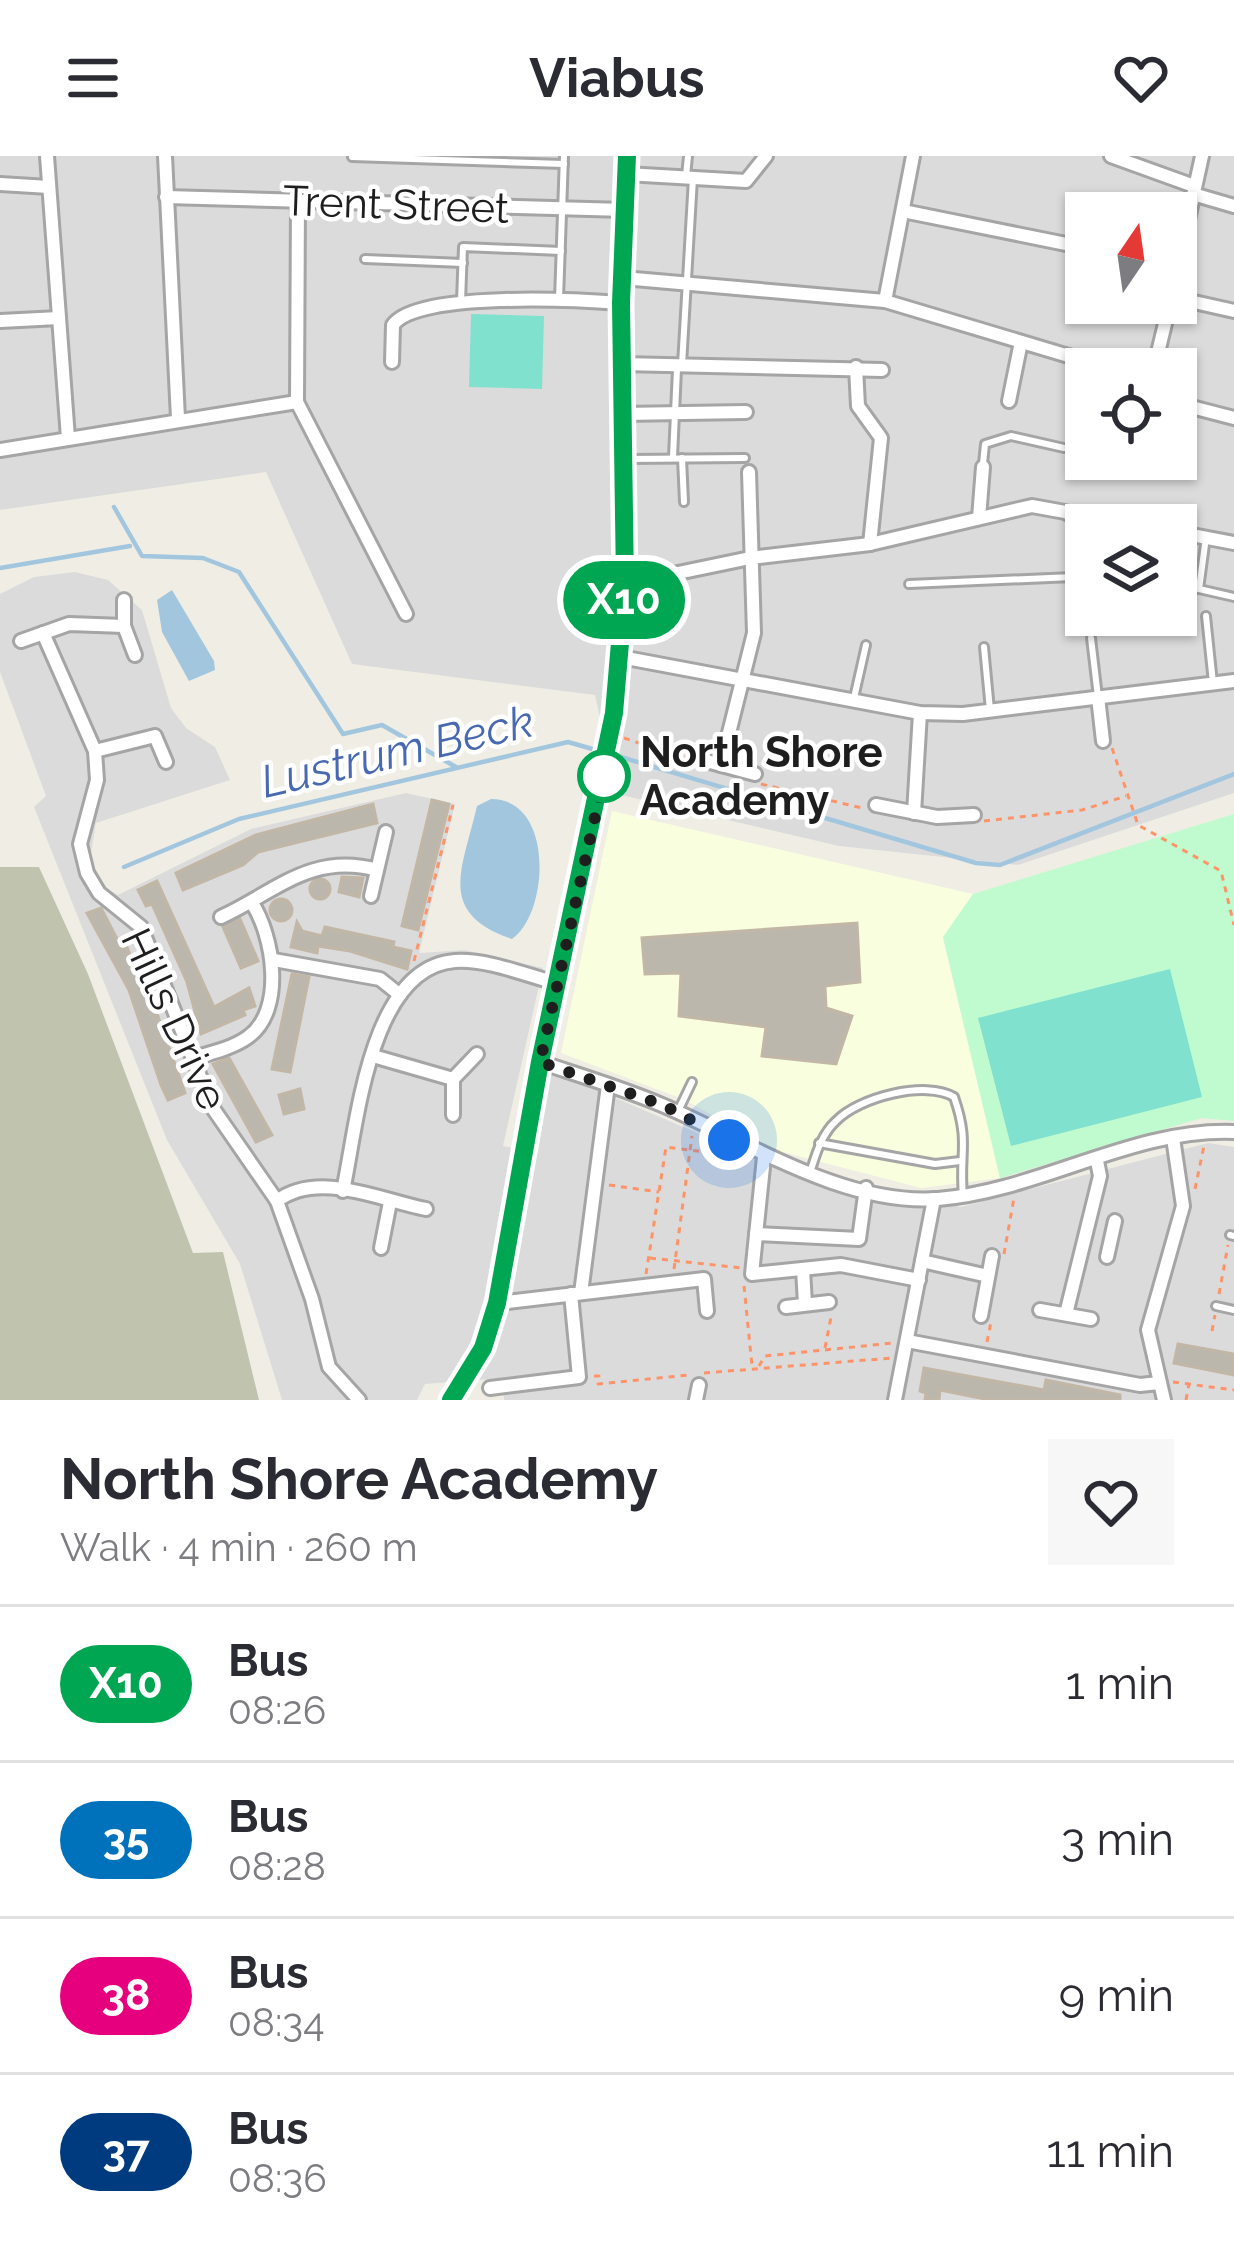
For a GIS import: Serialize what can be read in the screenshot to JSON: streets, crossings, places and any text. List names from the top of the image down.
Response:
{
  "streets": {
    "street": ["Trent Street", "Hills Drive"]
  },
  "water": ["Lustrum Beck"],
  "places": ["North Shore Academy"],
  "lines": ["bus line X10"],
  "north": "top",
  "page": {
    "header": "Viabus",
    "on_map": "X10",
    "heading": ["North Shore Academy", "Walk · 4 min · 260 m"],
    "list": [
      {
        "mark": "X10",
        "name": "Bus",
        "note": "08:26",
        "value": "1 min"
      },
      {
        "mark": "35",
        "name": "Bus",
        "note": "08:28",
        "value": "3 min"
      },
      {
        "mark": "38",
        "name": "Bus",
        "note": "08:34",
        "value": "9 min"
      },
      {
        "mark": "37",
        "name": "Bus",
        "note": "08:36",
        "value": "11 min"
      }
    ]
  }
}
